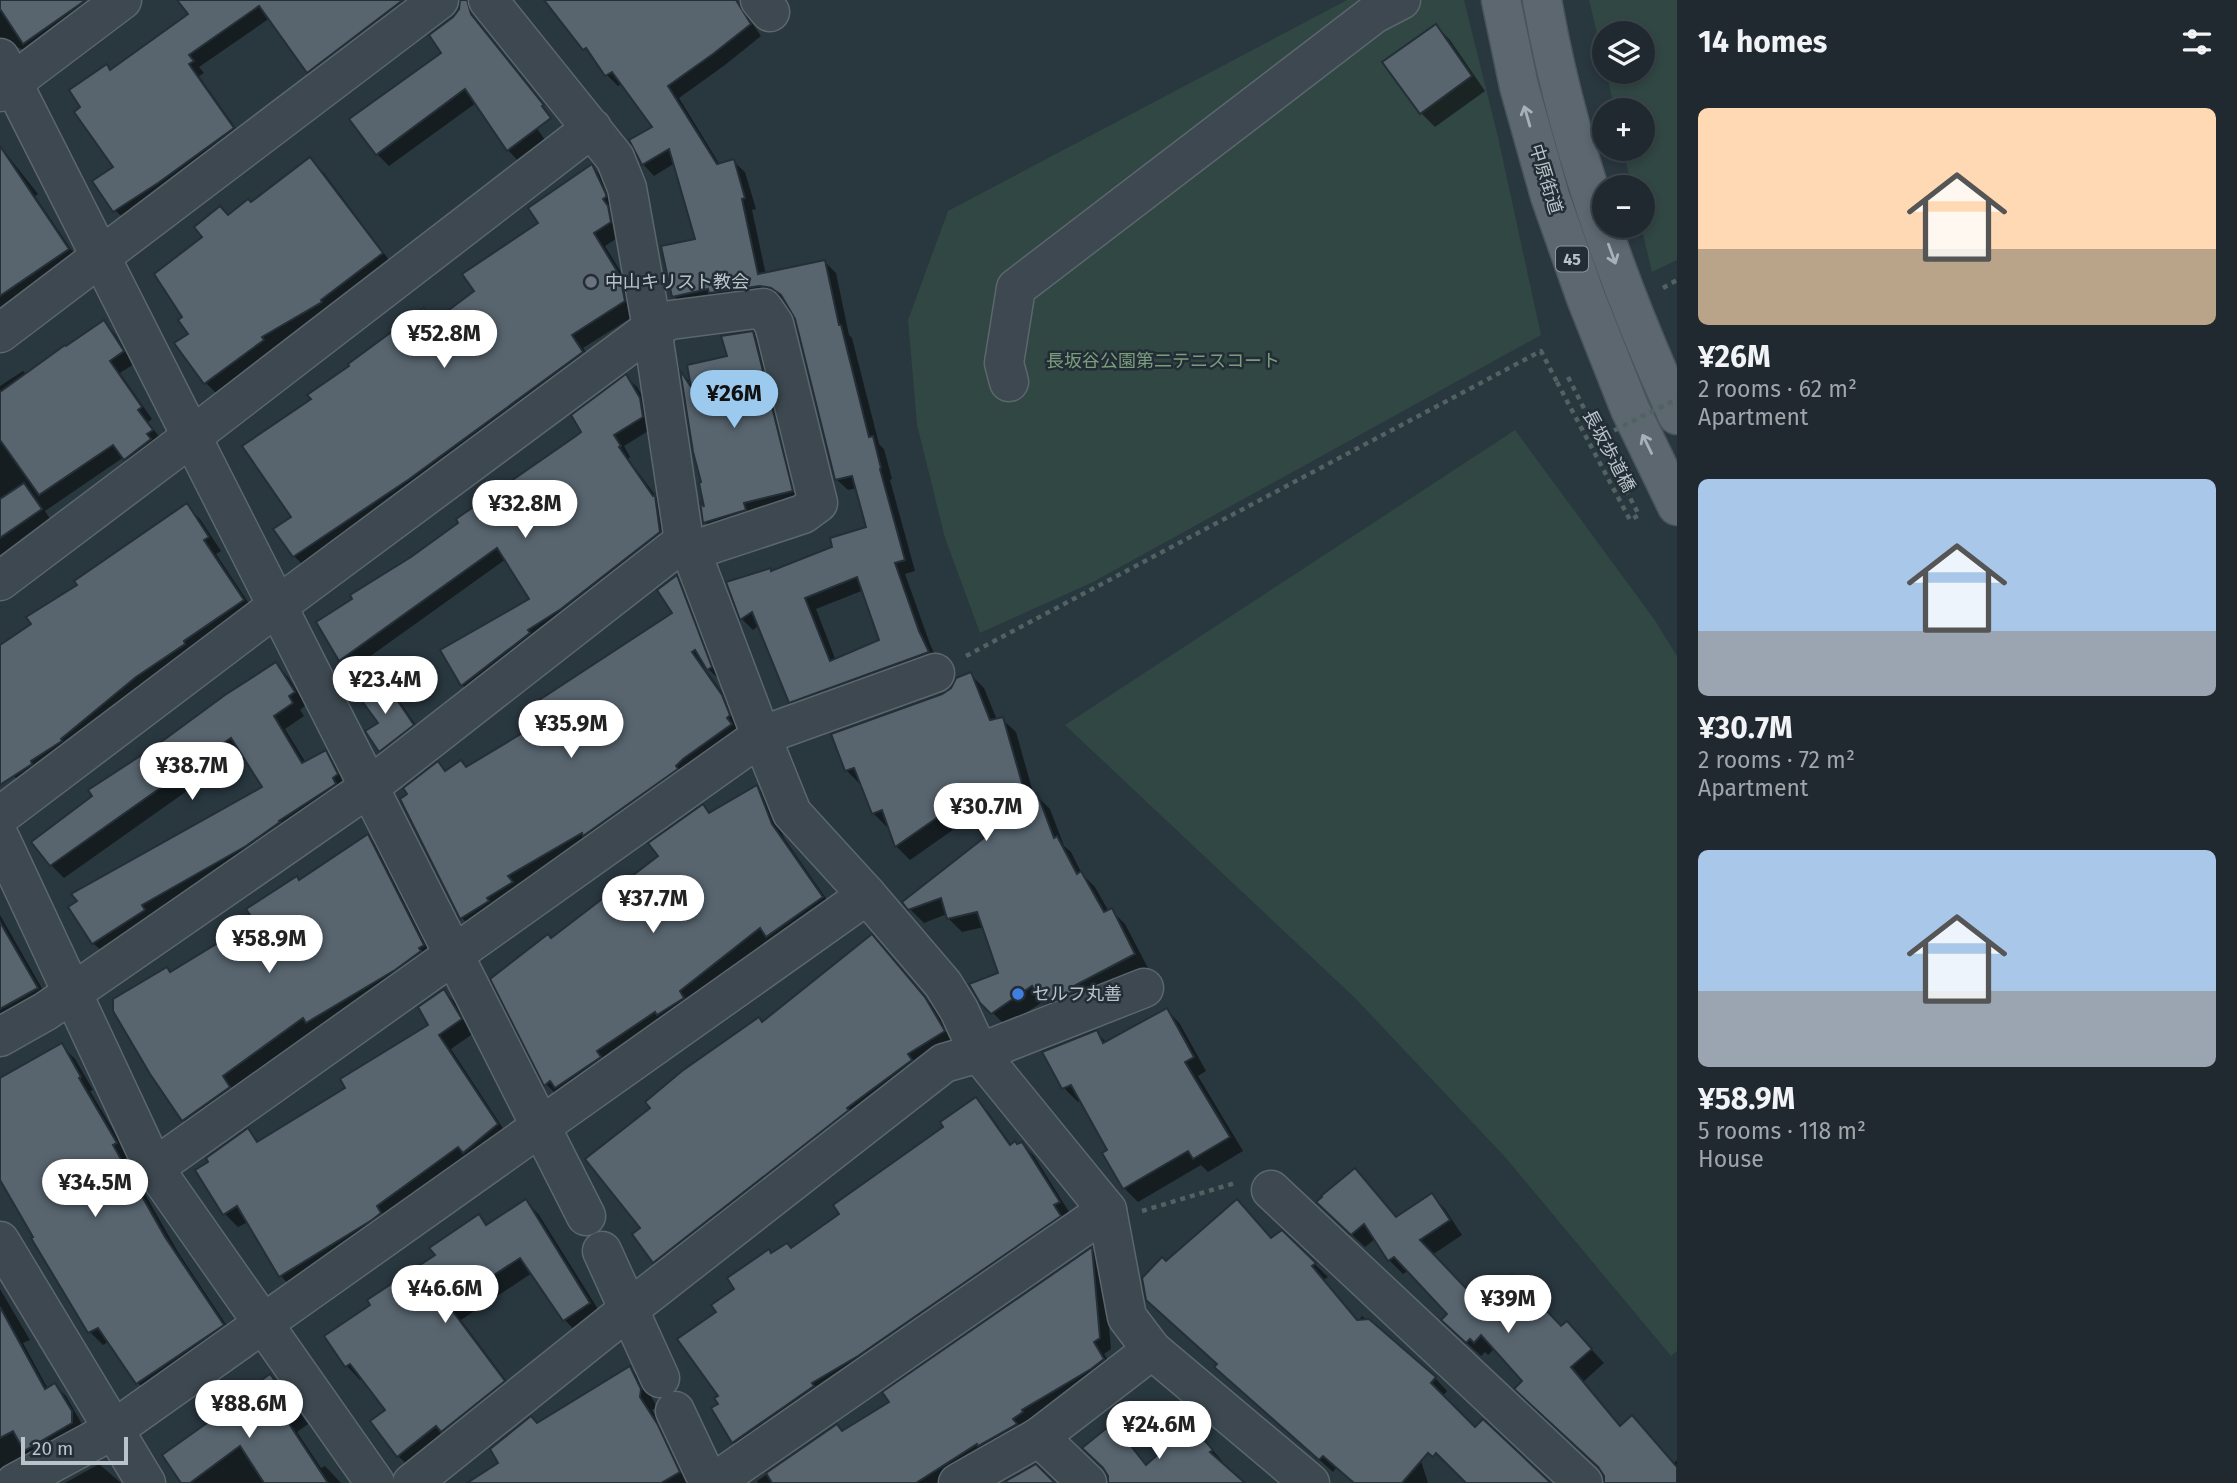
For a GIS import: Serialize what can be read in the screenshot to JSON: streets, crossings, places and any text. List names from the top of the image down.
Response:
{
  "streets": {
    "main road": ["中原街道", "45"],
    "path": ["長坂歩道橋"]
  },
  "parks": ["長坂谷公園第二テニスコート"],
  "places": ["中山キリスト教会", "セルフ丸善"],
  "scale_bar": "20 m",
  "page": {
    "heading": "14 homes",
    "map_buttons": ["+", "−"],
    "list": [
      {
        "name": "¥26M",
        "note": "2 rooms · 62 m² · Apartment"
      },
      {
        "name": "¥30.7M",
        "note": "2 rooms · 72 m² · Apartment"
      },
      {
        "name": "¥58.9M",
        "note": "5 rooms · 118 m² · House"
      }
    ],
    "price": [
      "¥52.8M",
      "¥26M",
      "¥32.8M",
      "¥23.4M",
      "¥35.9M",
      "¥38.7M",
      "¥30.7M",
      "¥37.7M",
      "¥58.9M",
      "¥34.5M",
      "¥46.6M",
      "¥39M",
      "¥88.6M",
      "¥24.6M"
    ],
    "scale": "20 m"
  }
}
